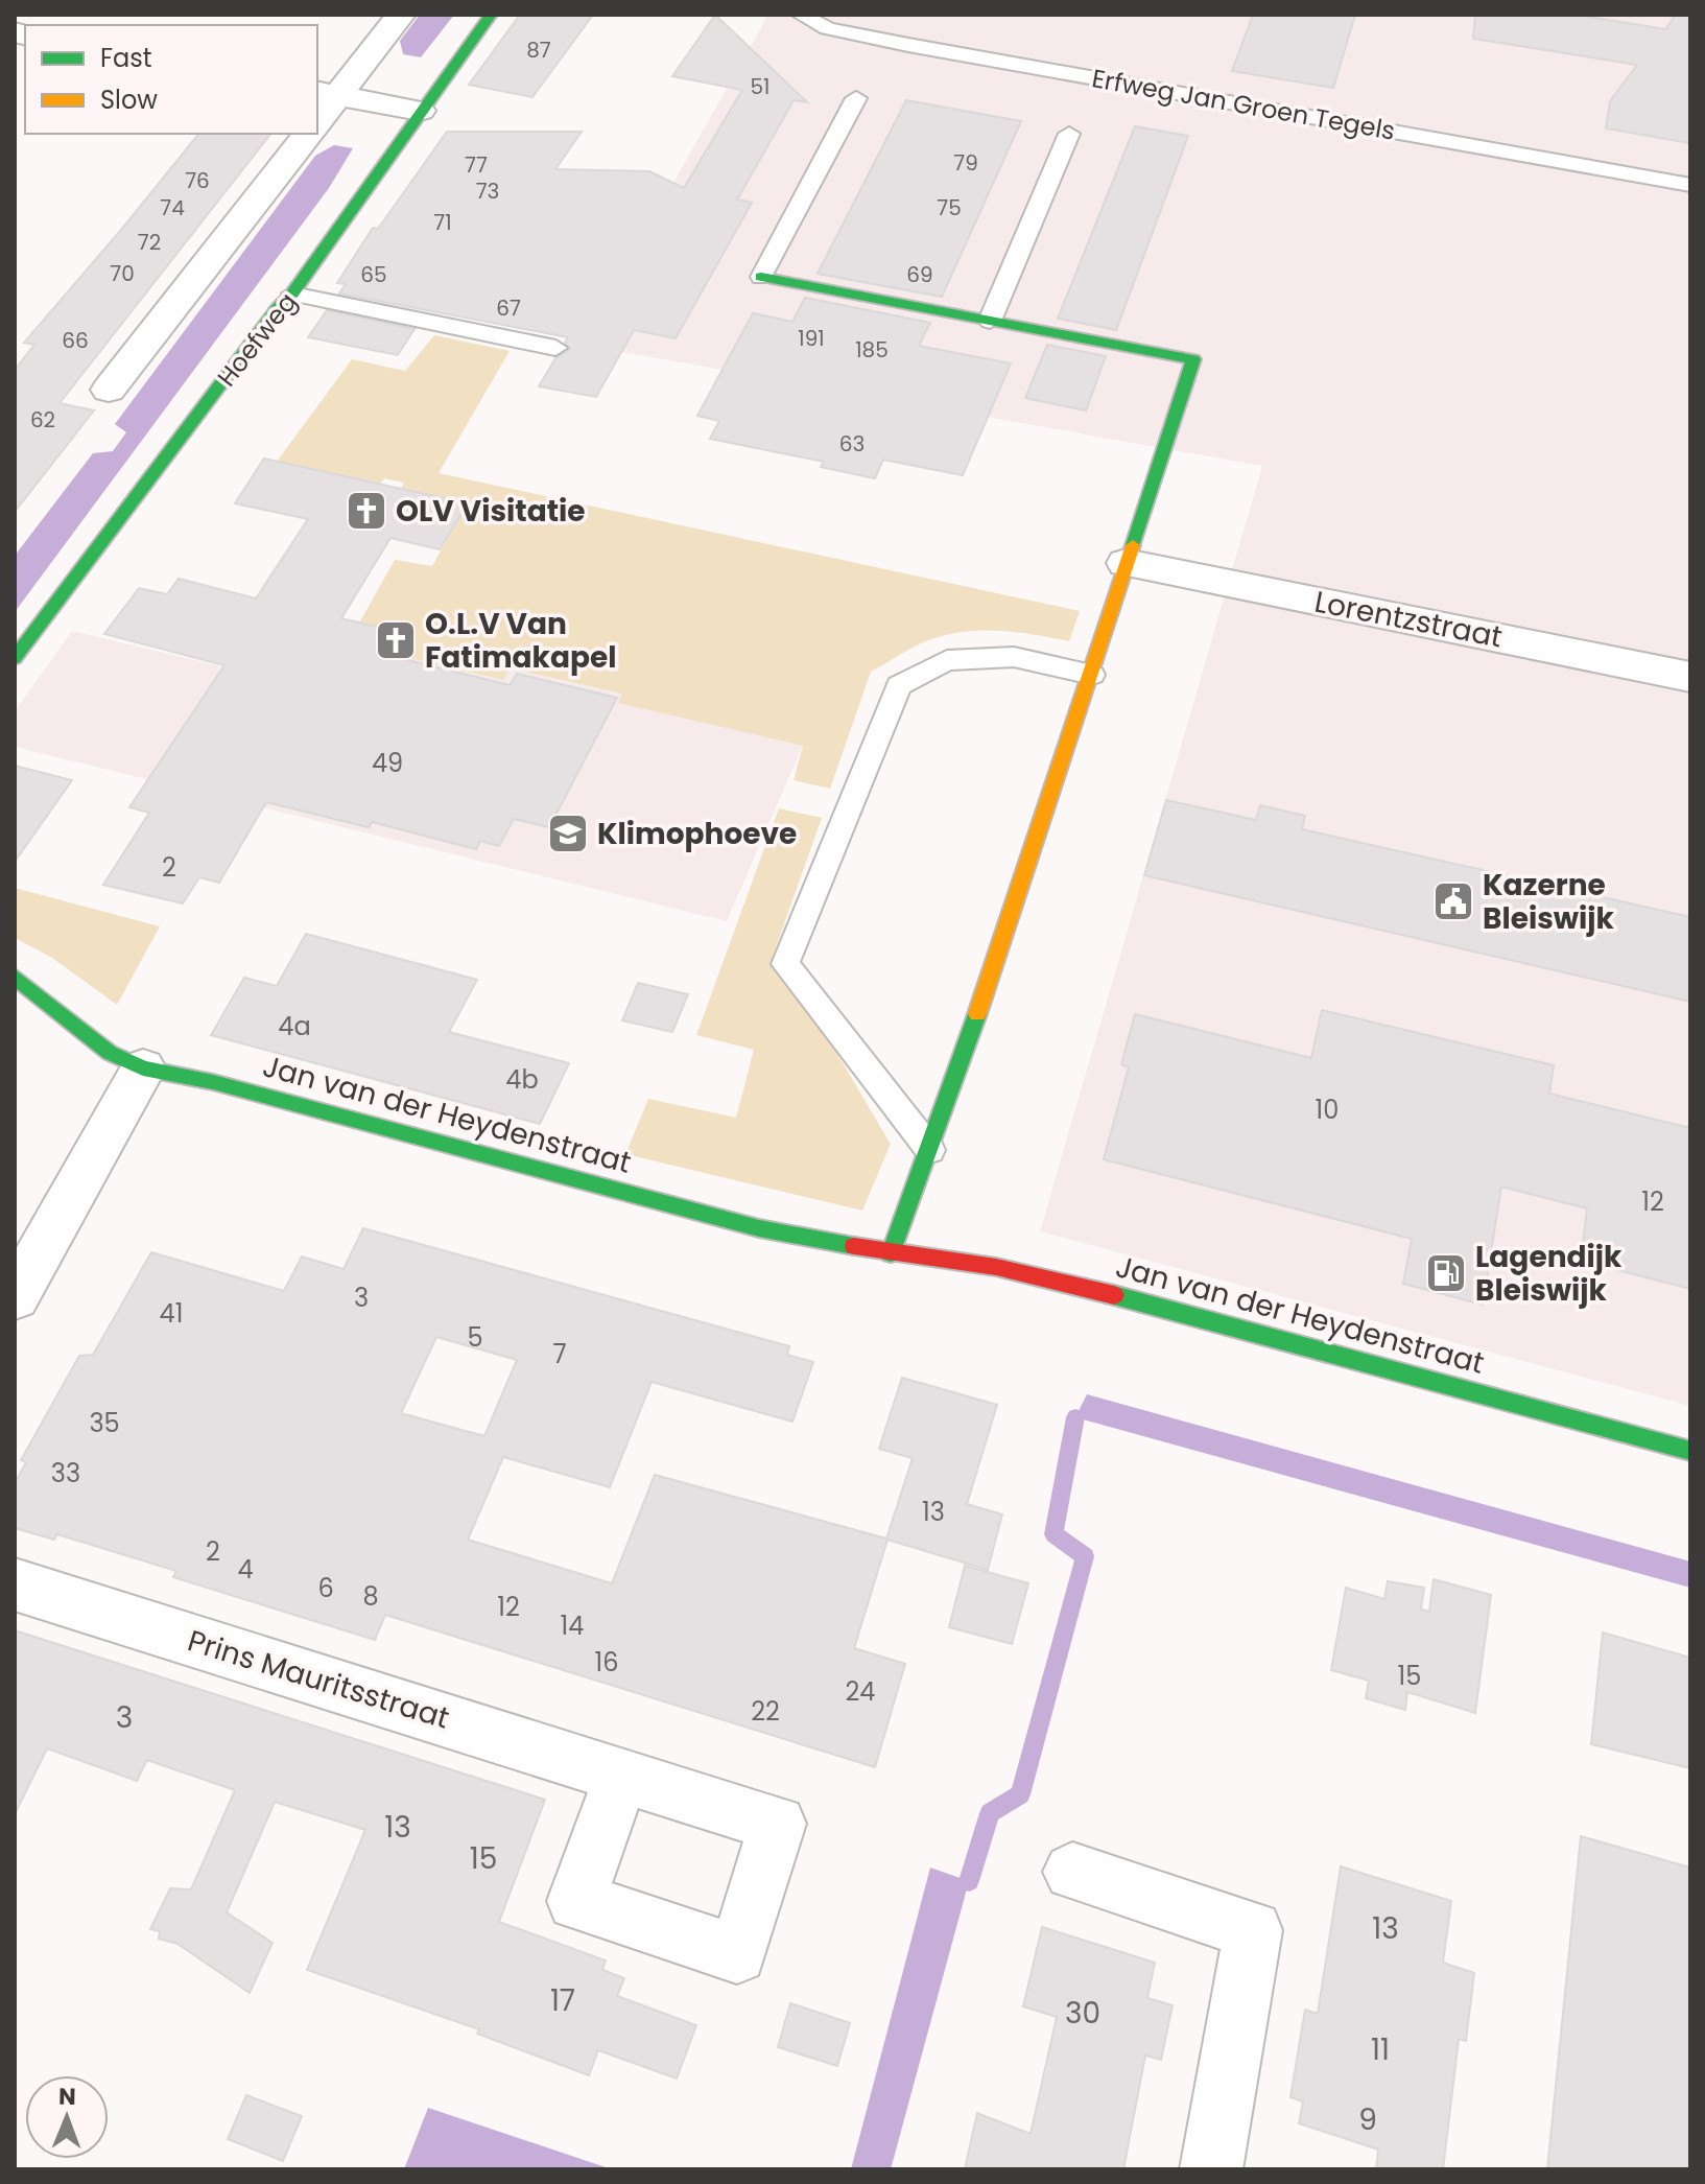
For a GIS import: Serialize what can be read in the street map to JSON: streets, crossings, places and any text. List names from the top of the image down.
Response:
{
  "streets": {
    "street": [
      "Hoefweg",
      "Lorentzstraat",
      "Jan van der Heydenstraat",
      "Prins Mauritsstraat"
    ],
    "lane": ["Erfweg Jan Groen Tegels"]
  },
  "places": {
    "church": ["OLV Visitatie", "O.L.V Van Fatimakapel"],
    "school or university": ["Klimophoeve"],
    "public building": ["Kazerne Bleiswijk"],
    "fuel station": ["Lagendijk Bleiswijk"]
  },
  "house_numbers": [
    "87",
    "51",
    "79",
    "77",
    "76",
    "73",
    "74",
    "75",
    "71",
    "72",
    "70",
    "65",
    "69",
    "67",
    "191",
    "66",
    "185",
    "62",
    "63",
    "49",
    "2",
    "4a",
    "4b",
    "10",
    "12",
    "3",
    "41",
    "5",
    "7",
    "35",
    "33",
    "13",
    "2",
    "4",
    "6",
    "8",
    "12",
    "14",
    "16",
    "15",
    "24",
    "22",
    "3",
    "13",
    "15",
    "13",
    "17",
    "30",
    "11",
    "9"
  ],
  "legend": ["Fast", "Slow"],
  "north": "top"
}
